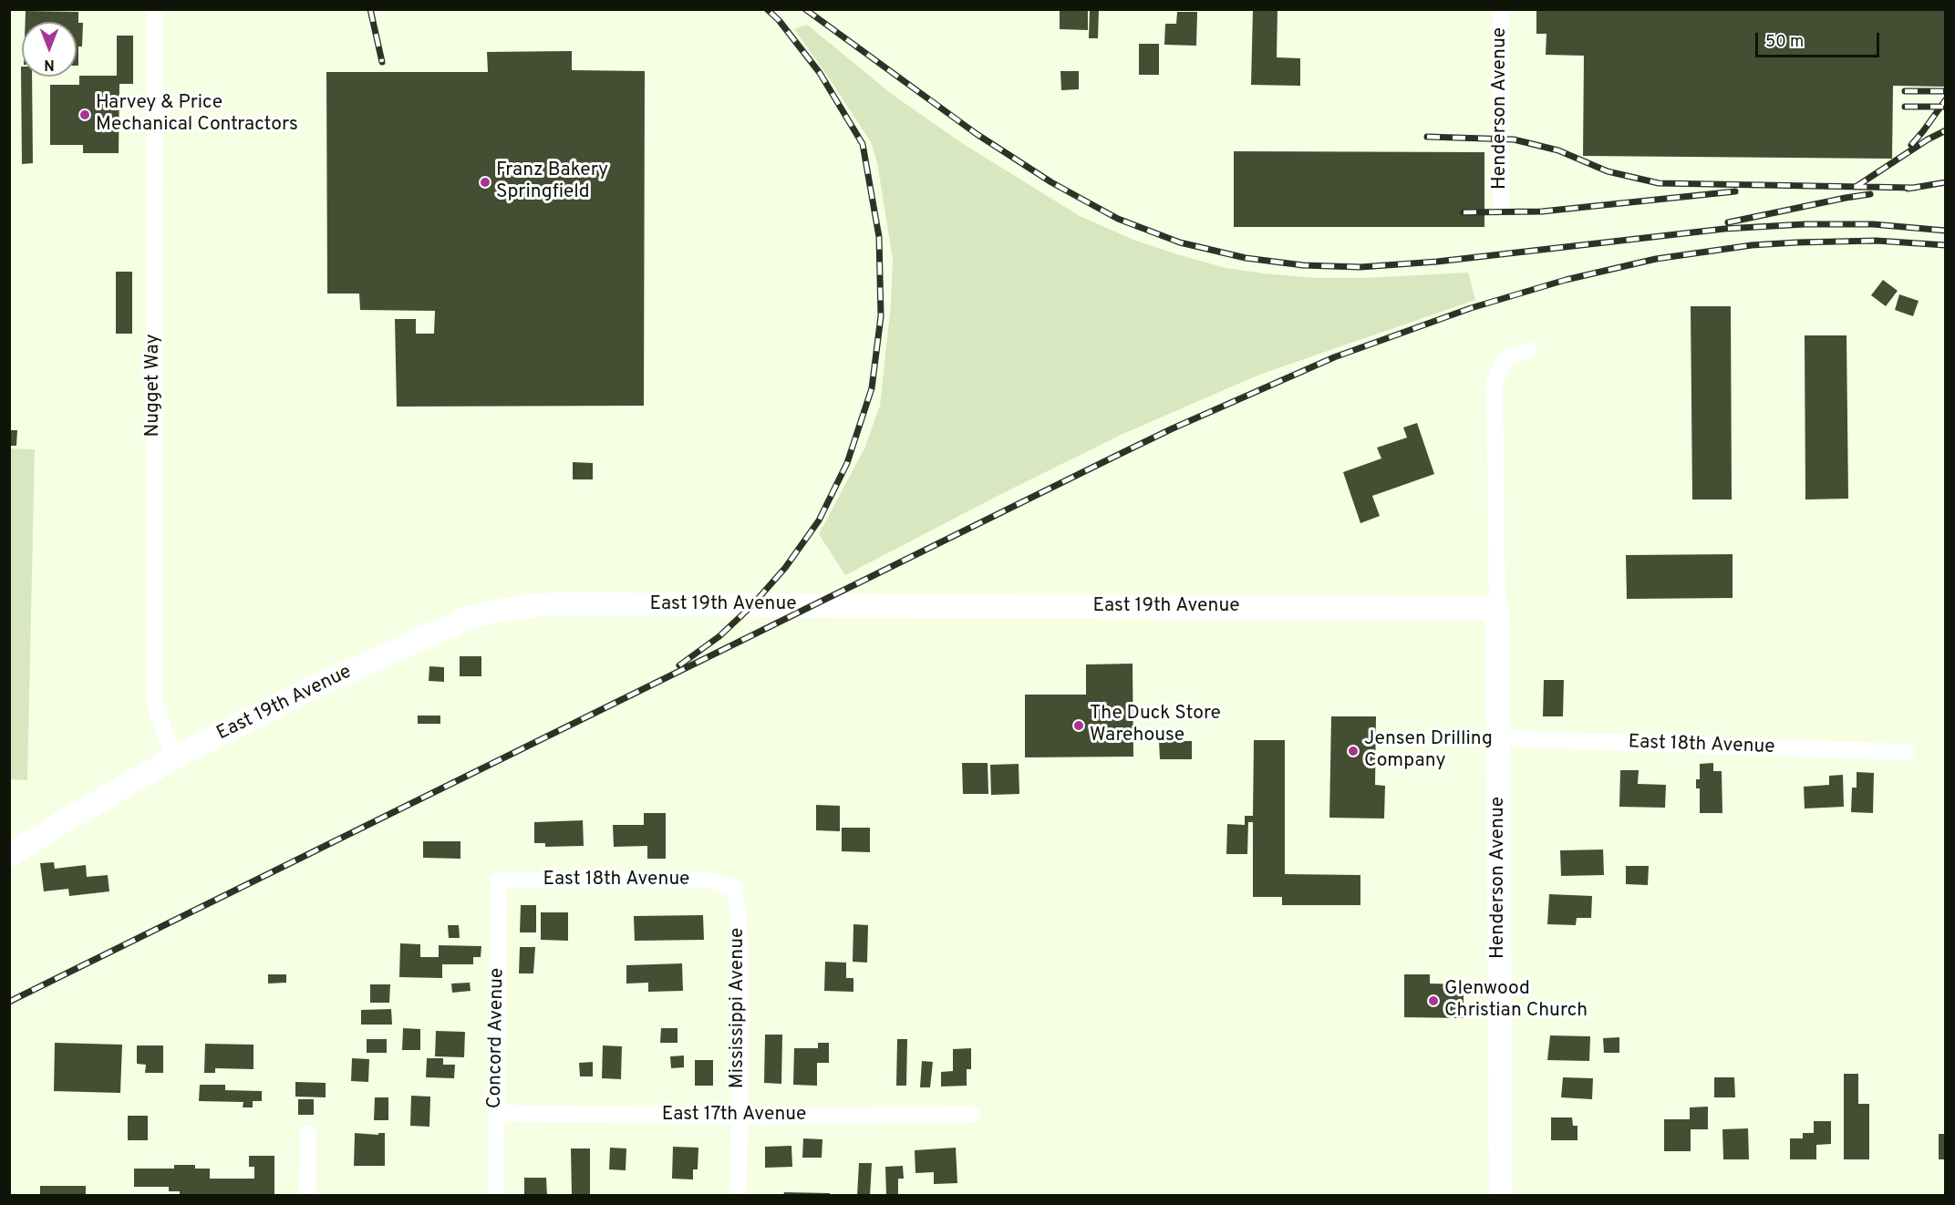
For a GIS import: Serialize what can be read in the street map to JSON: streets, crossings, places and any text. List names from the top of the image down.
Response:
{
  "streets": {
    "street": [
      "Henderson Avenue",
      "Nugget Way",
      "East 19th Avenue",
      "East 18th Avenue",
      "Mississippi Avenue",
      "Concord Avenue",
      "East 17th Avenue"
    ]
  },
  "crossings": [
    ["Henderson Avenue", "East 19th Avenue"],
    ["Henderson Avenue", "East 18th Avenue"],
    ["Nugget Way", "East 19th Avenue"],
    ["East 18th Avenue", "Mississippi Avenue"],
    ["East 18th Avenue", "Concord Avenue"],
    ["Mississippi Avenue", "East 17th Avenue"],
    ["Concord Avenue", "East 17th Avenue"]
  ],
  "places": [
    "Harvey & Price Mechanical Contractors",
    "Franz Bakery Springfield",
    "The Duck Store Warehouse",
    "Jensen Drilling Company",
    "Glenwood Christian Church"
  ],
  "scale_bar": "50 m",
  "north": "bottom"
}
